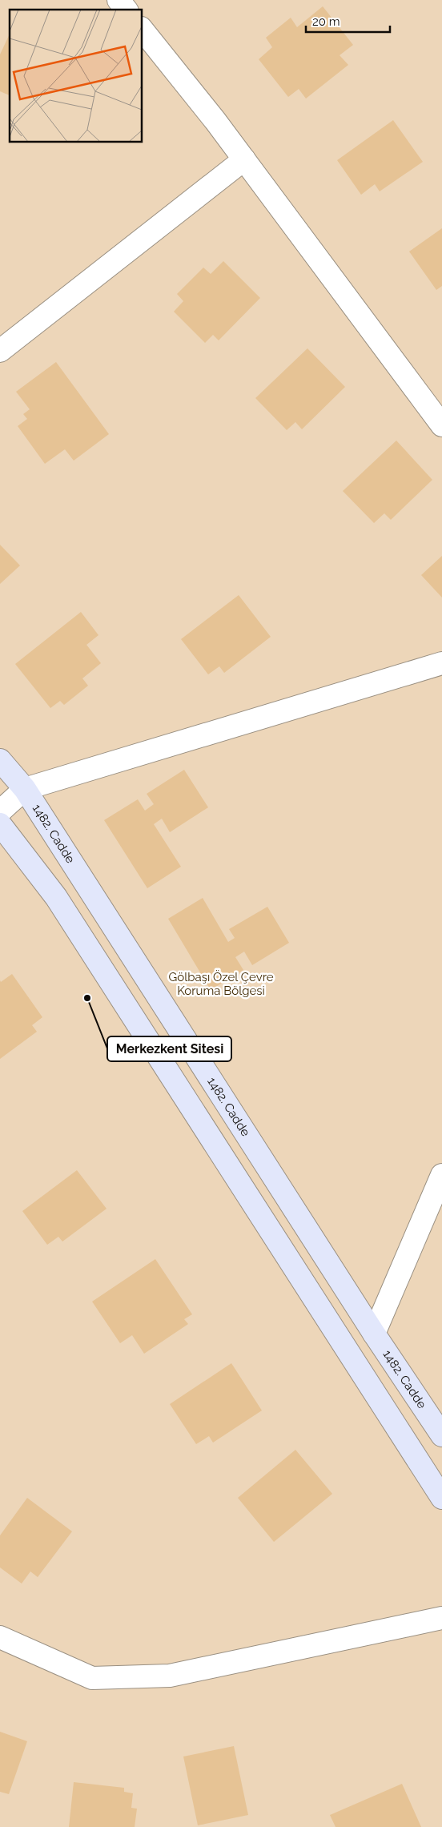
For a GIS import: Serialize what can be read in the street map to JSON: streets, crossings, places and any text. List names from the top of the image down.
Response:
{
  "streets": {
    "street": ["1482. Cadde"]
  },
  "parks": ["Gölbaşı Özel Çevre Koruma Bölgesi"],
  "places": ["Merkezkent Sitesi"],
  "scale_bar": "20 m"
}
